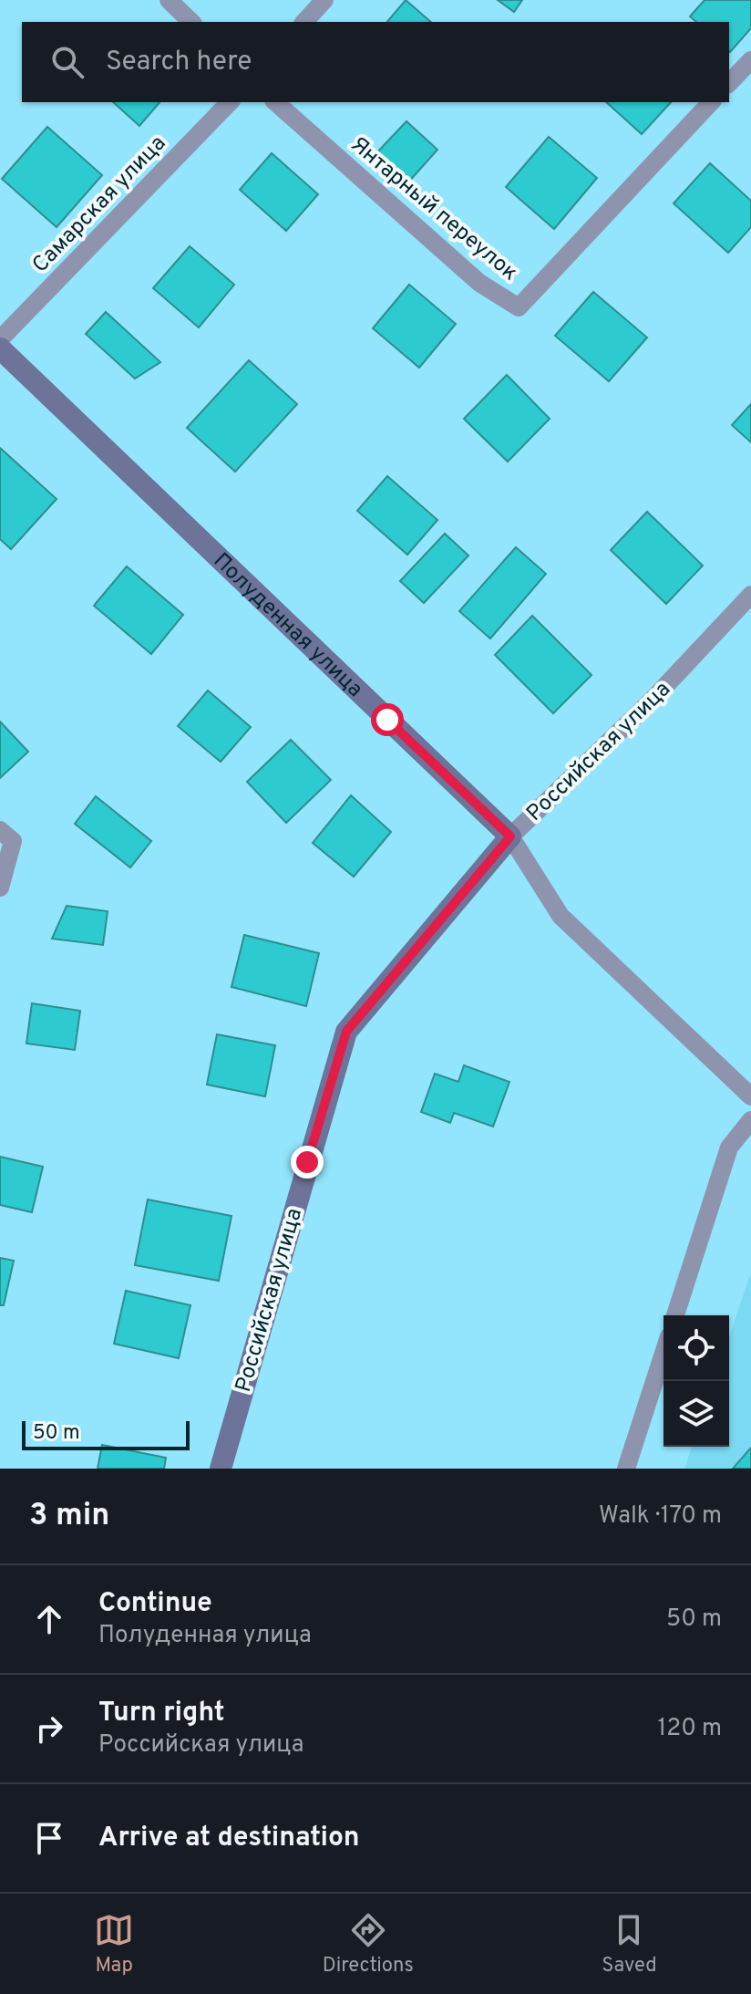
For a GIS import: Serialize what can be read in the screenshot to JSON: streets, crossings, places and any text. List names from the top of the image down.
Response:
{
  "streets": {
    "street": [
      "Самарская улица",
      "Янтарный переулок",
      "Полуденная улица",
      "Российская улица"
    ]
  },
  "crossings": [
    ["Полуденная улица", "Российская улица"]
  ],
  "scale_bar": "50 m",
  "page": {
    "search": "Search here",
    "scale": "50 m",
    "heading": ["3 min", "Walk · 170 m"],
    "list": [
      ["Continue", "Полуденная улица", "50 m"],
      ["Turn right", "Российская улица", "120 m"],
      "Arrive at destination"
    ],
    "nav": ["Map", "Directions", "Saved"]
  }
}
